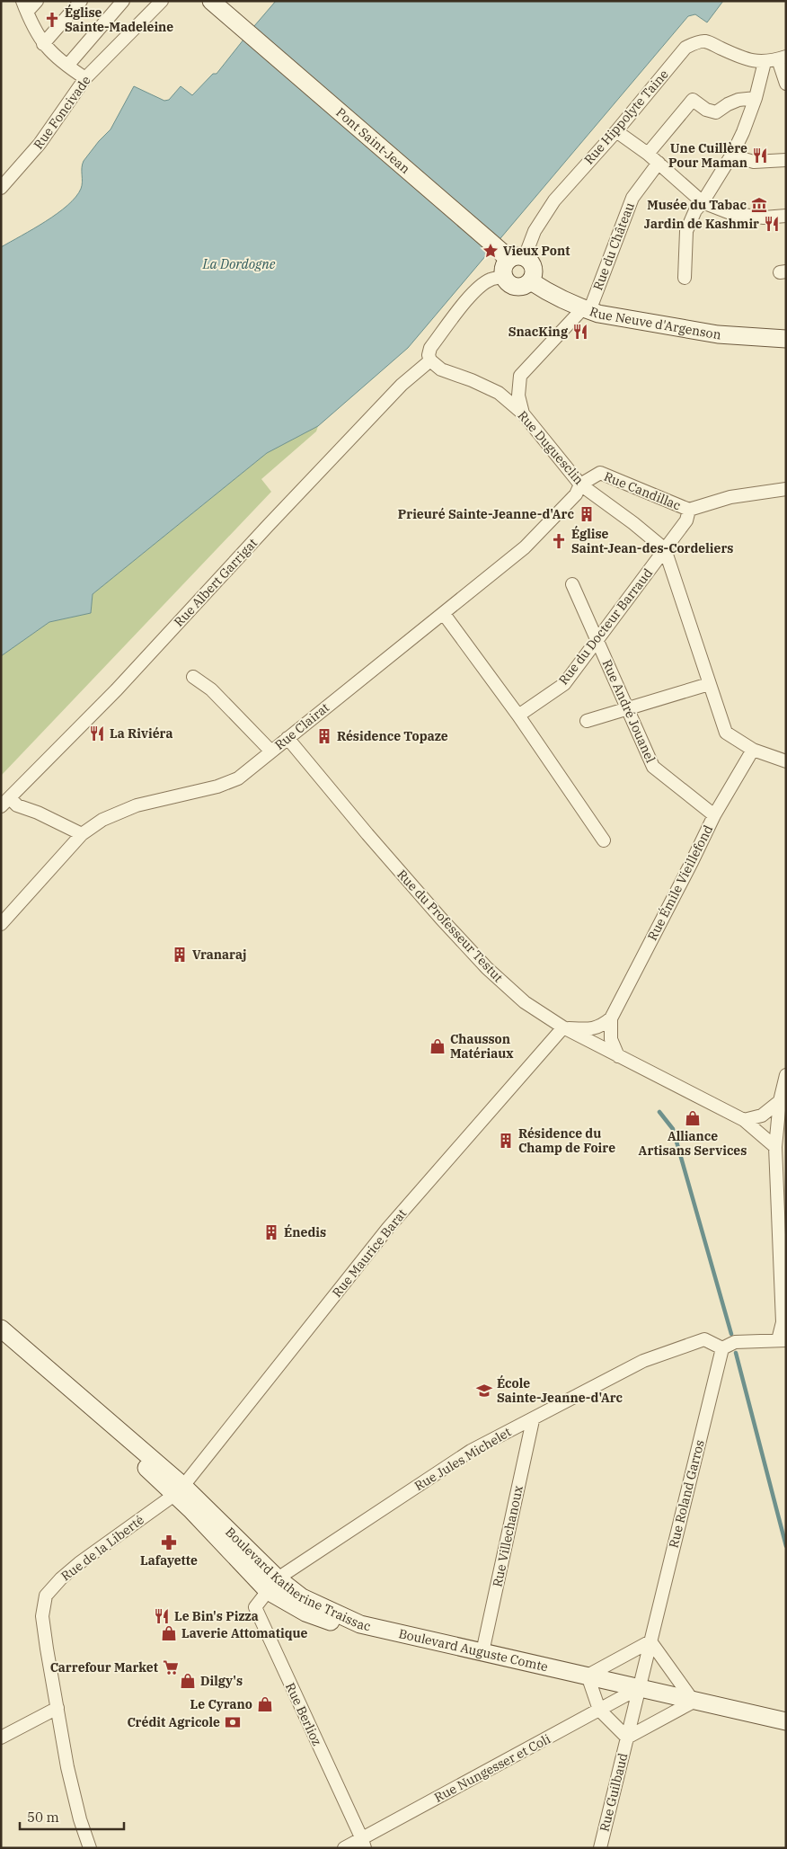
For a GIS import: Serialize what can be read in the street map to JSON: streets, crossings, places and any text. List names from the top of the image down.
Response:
{
  "streets": {
    "main road": [
      "Pont Saint-Jean",
      "Rue Neuve d'Argenson",
      "Boulevard Katherine Traissac",
      "Boulevard Auguste Comte"
    ],
    "street": [
      "Rue Foncivade",
      "Rue Hippolyte Taine",
      "Rue du Château",
      "Rue Duguesclin",
      "Rue Candillac",
      "Rue Albert Garrigat",
      "Rue du Docteur Barraud",
      "Rue André Jouanel",
      "Rue Clairat",
      "Rue Émile Vieillefond",
      "Rue du Professeur Testut",
      "Rue Maurice Barat",
      "Rue Jules Michelet",
      "Rue Roland Garros",
      "Rue Villechanoux",
      "Rue de la Liberté",
      "Rue Berlioz",
      "Rue Nungesser et Coli",
      "Rue Guilbaud"
    ]
  },
  "crossings": [
    ["Rue Hippolyte Taine", "Pont Saint-Jean"],
    ["Rue Hippolyte Taine", "Rue Neuve d'Argenson"],
    ["Pont Saint-Jean", "Rue Neuve d'Argenson"],
    ["Rue du Château", "Rue Neuve d'Argenson"],
    ["Rue Duguesclin", "Rue Candillac"],
    ["Rue Duguesclin", "Rue Albert Garrigat"],
    ["Rue Duguesclin", "Rue du Docteur Barraud"],
    ["Rue Duguesclin", "Rue Clairat"],
    ["Rue Candillac", "Rue du Docteur Barraud"],
    ["Rue Candillac", "Rue Clairat"],
    ["Rue du Docteur Barraud", "Rue André Jouanel"],
    ["Rue André Jouanel", "Rue Émile Vieillefond"],
    ["Rue Clairat", "Rue du Professeur Testut"],
    ["Rue Émile Vieillefond", "Rue du Professeur Testut"],
    ["Rue du Professeur Testut", "Rue Maurice Barat"],
    ["Rue Maurice Barat", "Rue de la Liberté"],
    ["Rue Maurice Barat", "Boulevard Katherine Traissac"],
    ["Rue Jules Michelet", "Rue Roland Garros"],
    ["Rue Jules Michelet", "Rue Villechanoux"],
    ["Rue Jules Michelet", "Boulevard Katherine Traissac"],
    ["Rue Jules Michelet", "Rue Berlioz"],
    ["Rue Roland Garros", "Boulevard Auguste Comte"],
    ["Rue Roland Garros", "Rue Nungesser et Coli"],
    ["Rue Roland Garros", "Rue Guilbaud"],
    ["Rue Villechanoux", "Boulevard Auguste Comte"],
    ["Rue de la Liberté", "Boulevard Katherine Traissac"],
    ["Boulevard Katherine Traissac", "Boulevard Auguste Comte"],
    ["Boulevard Katherine Traissac", "Rue Berlioz"],
    ["Boulevard Auguste Comte", "Rue Nungesser et Coli"],
    ["Boulevard Auguste Comte", "Rue Guilbaud"],
    ["Rue Berlioz", "Rue Nungesser et Coli"],
    ["Rue Nungesser et Coli", "Rue Guilbaud"]
  ],
  "water": ["La Dordogne"],
  "places": {
    "church": ["Église Sainte-Madeleine", "Église Saint-Jean-des-Cordeliers"],
    "restaurant": [
      "Une Cuillère Pour Maman",
      "Jardin de Kashmir",
      "SnacKing",
      "La Riviéra",
      "Le Bin's Pizza"
    ],
    "museum": ["Musée du Tabac"],
    "place": ["Vieux Pont"],
    "building": [
      "Prieuré Sainte-Jeanne-d'Arc",
      "Résidence Topaze",
      "Vranaraj",
      "Résidence du Champ de Foire",
      "Énedis"
    ],
    "shop": [
      "Chausson Matériaux",
      "Alliance Artisans Services",
      "Laverie Attomatique",
      "Dilgy's",
      "Le Cyrano"
    ],
    "school or university": ["École Sainte-Jeanne-d'Arc"],
    "pharmacy": ["Lafayette"],
    "supermarket": ["Carrefour Market"],
    "bank": ["Crédit Agricole"]
  },
  "scale_bar": "50 m"
}
